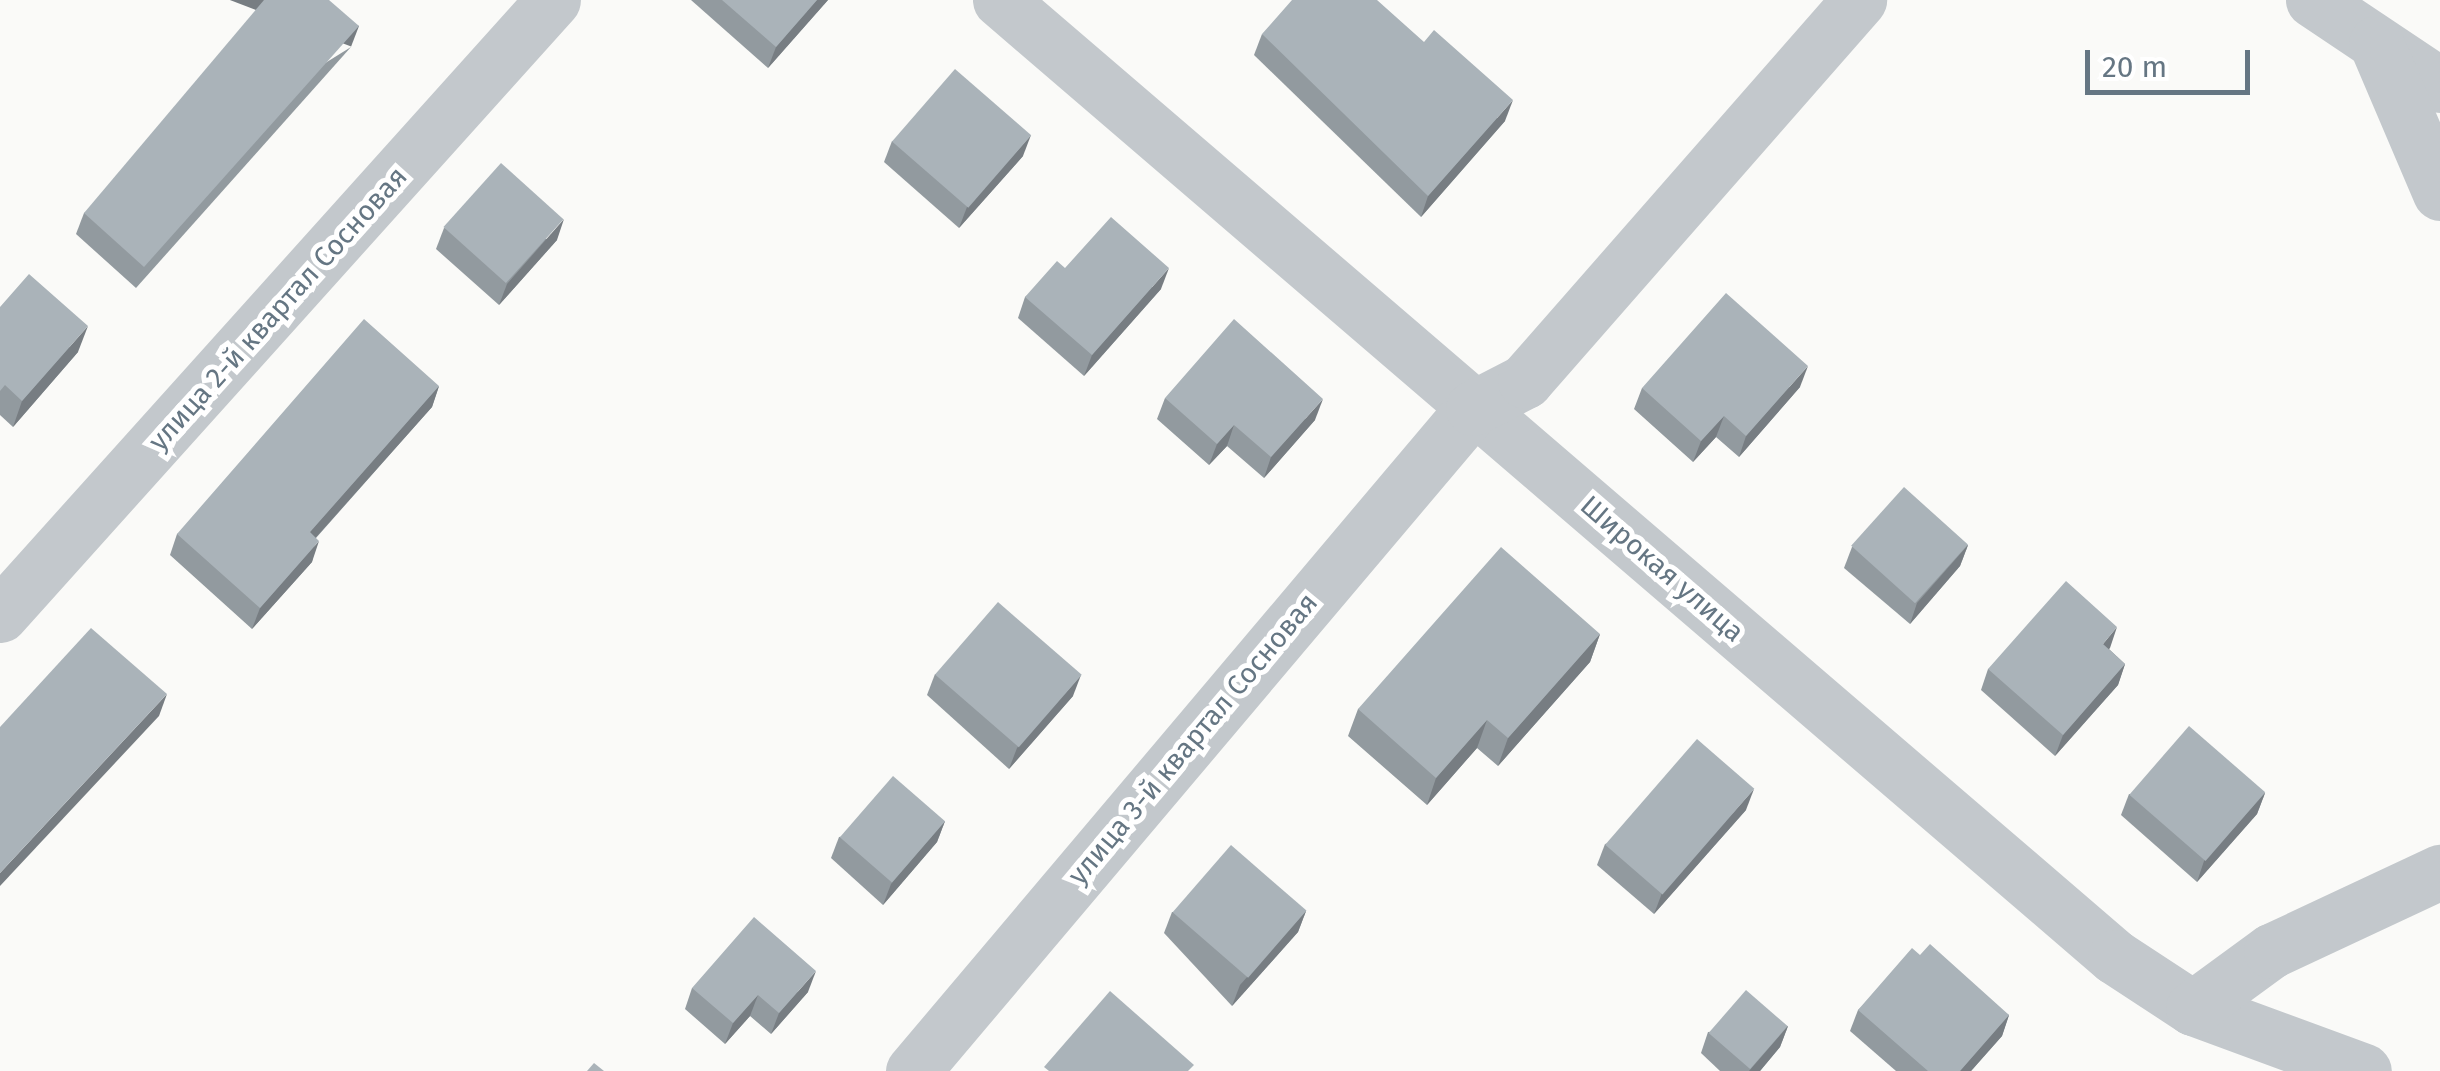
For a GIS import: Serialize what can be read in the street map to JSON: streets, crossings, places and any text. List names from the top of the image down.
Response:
{
  "streets": {
    "street": ["улица 2-й квартал Сосновая", "Широкая улица", "улица 3-й квартал Сосновая"]
  },
  "crossings": [
    ["Широкая улица", "улица 3-й квартал Сосновая"]
  ],
  "scale_bar": "20 m"
}
